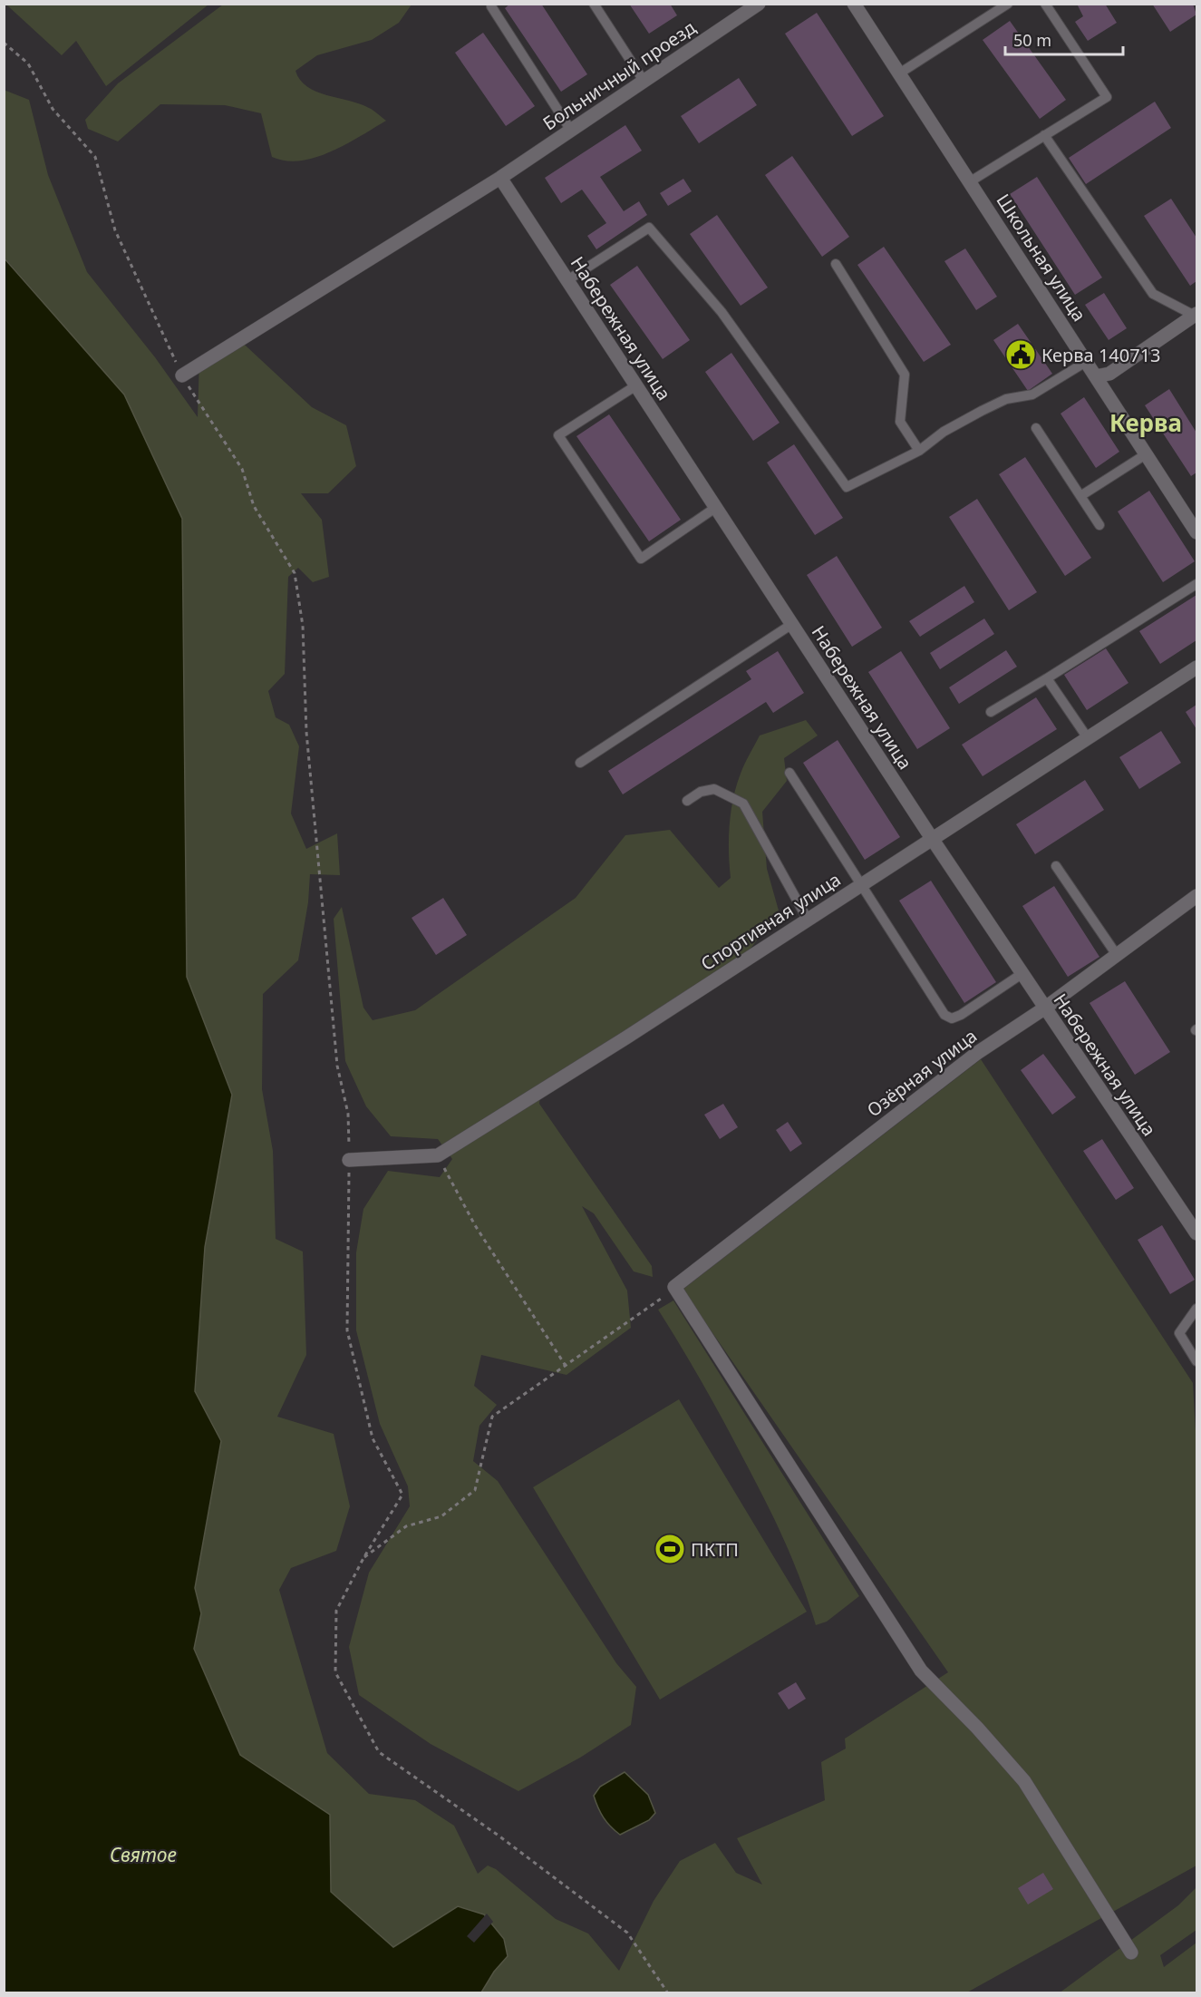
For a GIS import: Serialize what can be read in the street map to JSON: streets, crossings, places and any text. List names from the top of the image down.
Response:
{
  "streets": {
    "street": [
      "Больничный проезд",
      "Школьная улица",
      "Набережная улица",
      "Спортивная улица",
      "Озёрная улица"
    ]
  },
  "crossings": [
    ["Больничный проезд", "Набережная улица"],
    ["Набережная улица", "Спортивная улица"],
    ["Набережная улица", "Озёрная улица"]
  ],
  "districts": ["Керва"],
  "water": ["Святое"],
  "places": {
    "public building": ["Керва 140713"],
    "sports": ["ПКТП"]
  },
  "scale_bar": "50 m"
}
